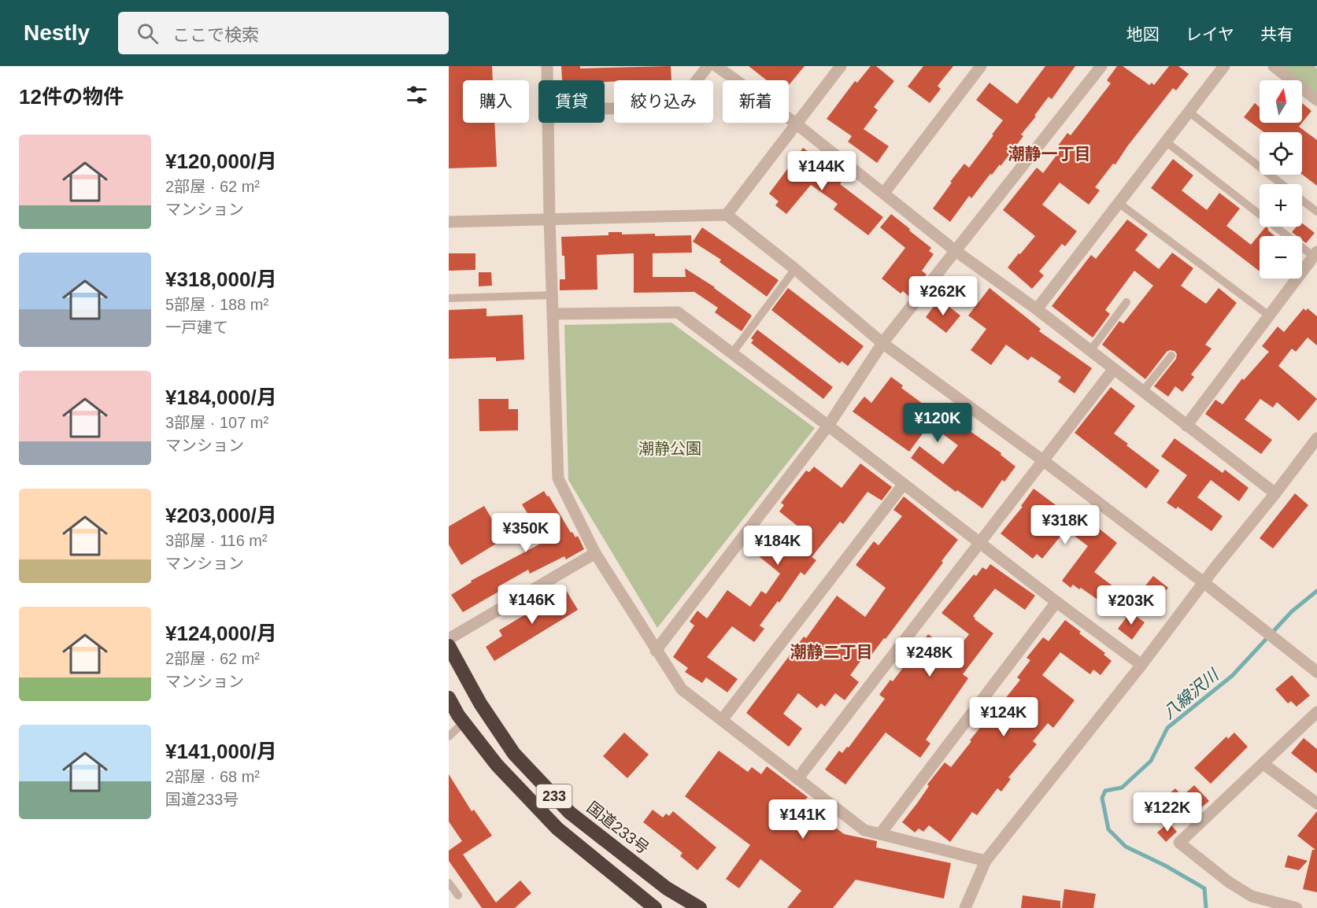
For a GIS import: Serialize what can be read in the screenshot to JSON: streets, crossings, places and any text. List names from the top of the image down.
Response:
{
  "streets": {
    "highway": ["233", "国道233号"]
  },
  "districts": ["潮静一丁目", "潮静二丁目"],
  "water": ["八線沢川"],
  "parks": ["潮静公園"],
  "north": "top",
  "page": {
    "header": "Nestly",
    "search": "ここで検索",
    "nav": ["地図", "レイヤ", "共有"],
    "heading": "12件の物件",
    "map_buttons": ["+", "−"],
    "chip": [
      "購入",
      "賃貸",
      "絞り込み",
      "新着"
    ],
    "list": [
      {
        "name": "¥120,000/月",
        "note": "2部屋 · 62 m² · マンション"
      },
      {
        "name": "¥318,000/月",
        "note": "5部屋 · 188 m² · 一戸建て"
      },
      {
        "name": "¥184,000/月",
        "note": "3部屋 · 107 m² · マンション"
      },
      {
        "name": "¥203,000/月",
        "note": "3部屋 · 116 m² · マンション"
      },
      {
        "name": "¥124,000/月",
        "note": "2部屋 · 62 m² · マンション"
      },
      {
        "name": "¥141,000/月",
        "note": "2部屋 · 68 m² · 国道233号"
      }
    ],
    "price": [
      "¥144K",
      "¥262K",
      "¥120K",
      "¥318K",
      "¥350K",
      "¥184K",
      "¥146K",
      "¥203K",
      "¥248K",
      "¥124K",
      "¥122K",
      "¥141K"
    ]
  }
}
